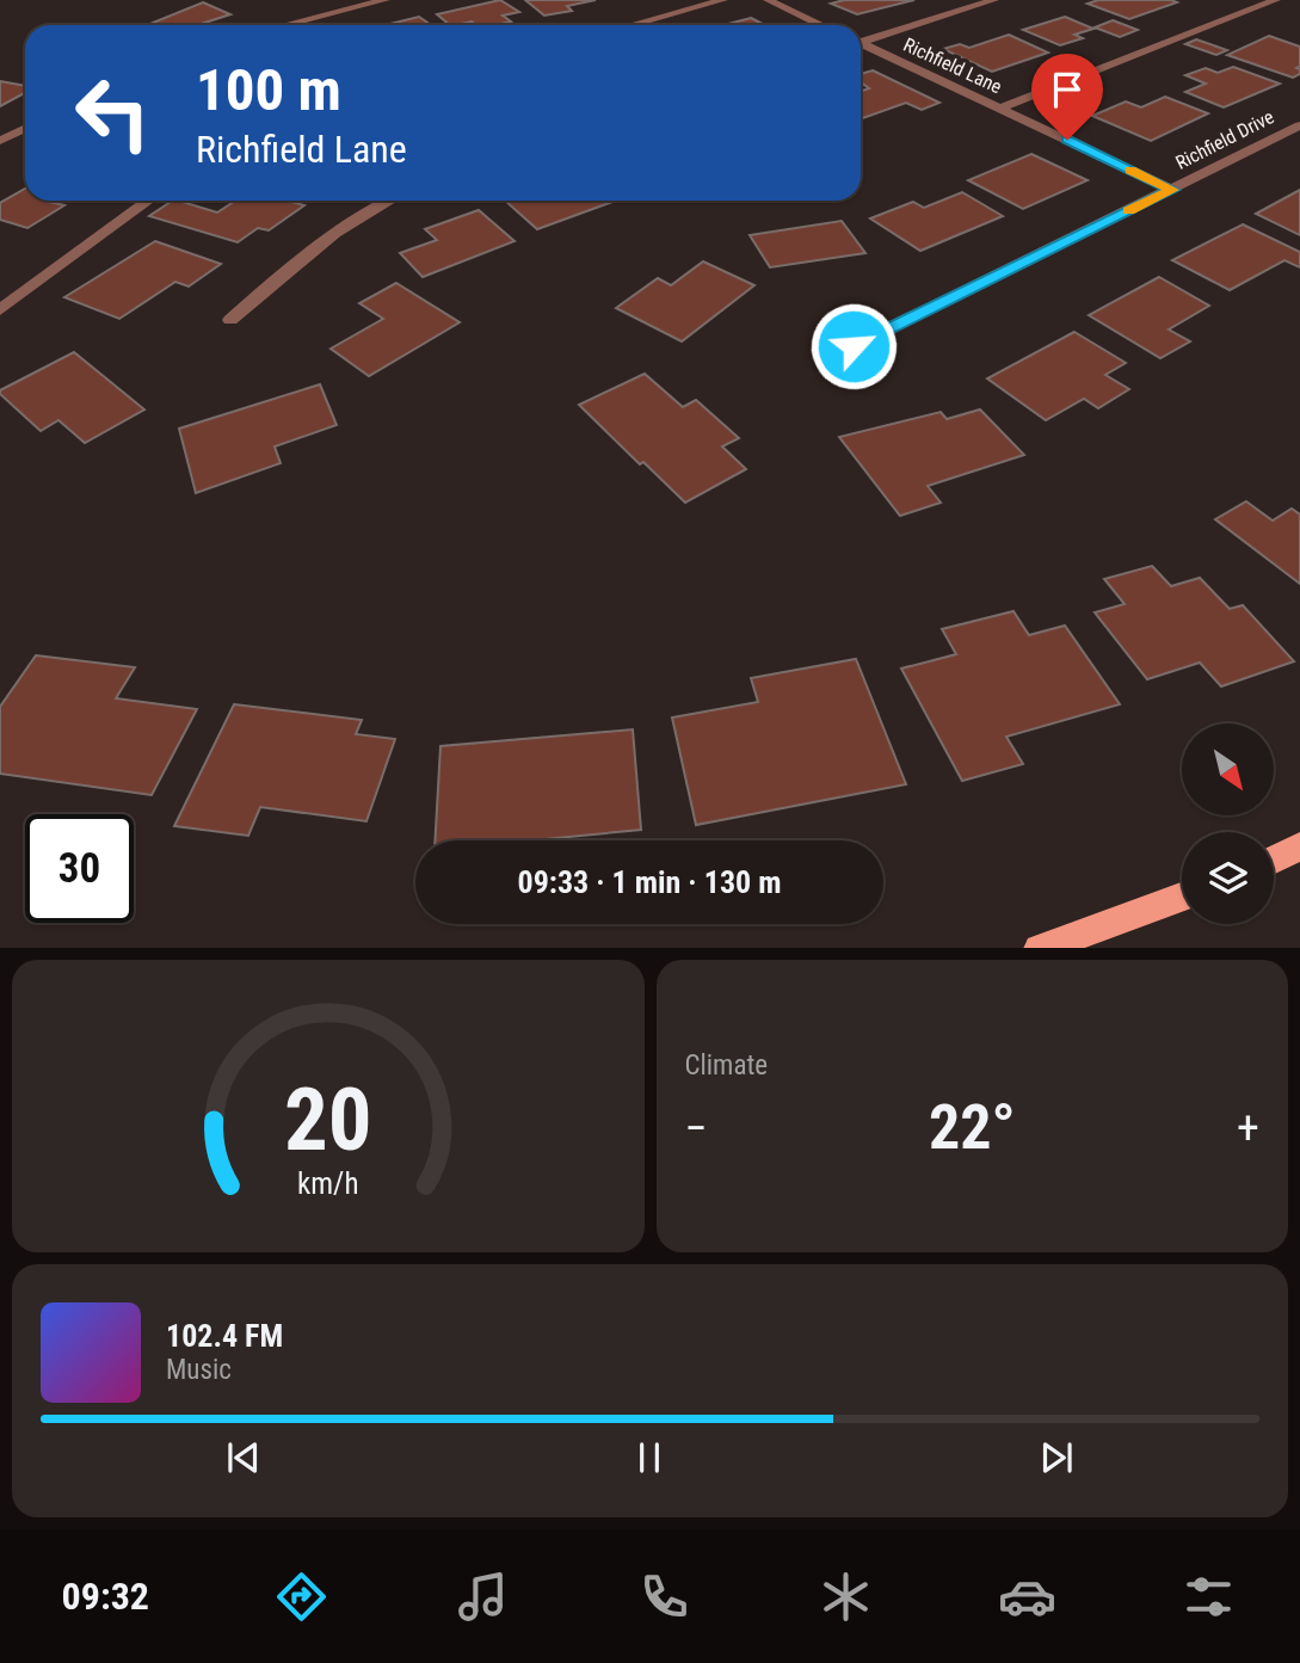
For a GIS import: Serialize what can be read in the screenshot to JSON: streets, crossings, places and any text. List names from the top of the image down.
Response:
{
  "streets": {
    "street": ["Richfield Lane", "Richfield Drive"]
  },
  "crossings": [
    ["Richfield Lane", "Richfield Drive"]
  ],
  "north": "bottom right",
  "page": {
    "turn": ["100 m", "Richfield Lane"],
    "limit": "30",
    "trip": "09:33 · 1 min · 130 m",
    "tile": "Climate",
    "heat": ["−", "22°", "+"],
    "song": ["102.4 FM", "Music"],
    "tabs": "09:32",
    "gauge": ["20", "km/h"]
  }
}
